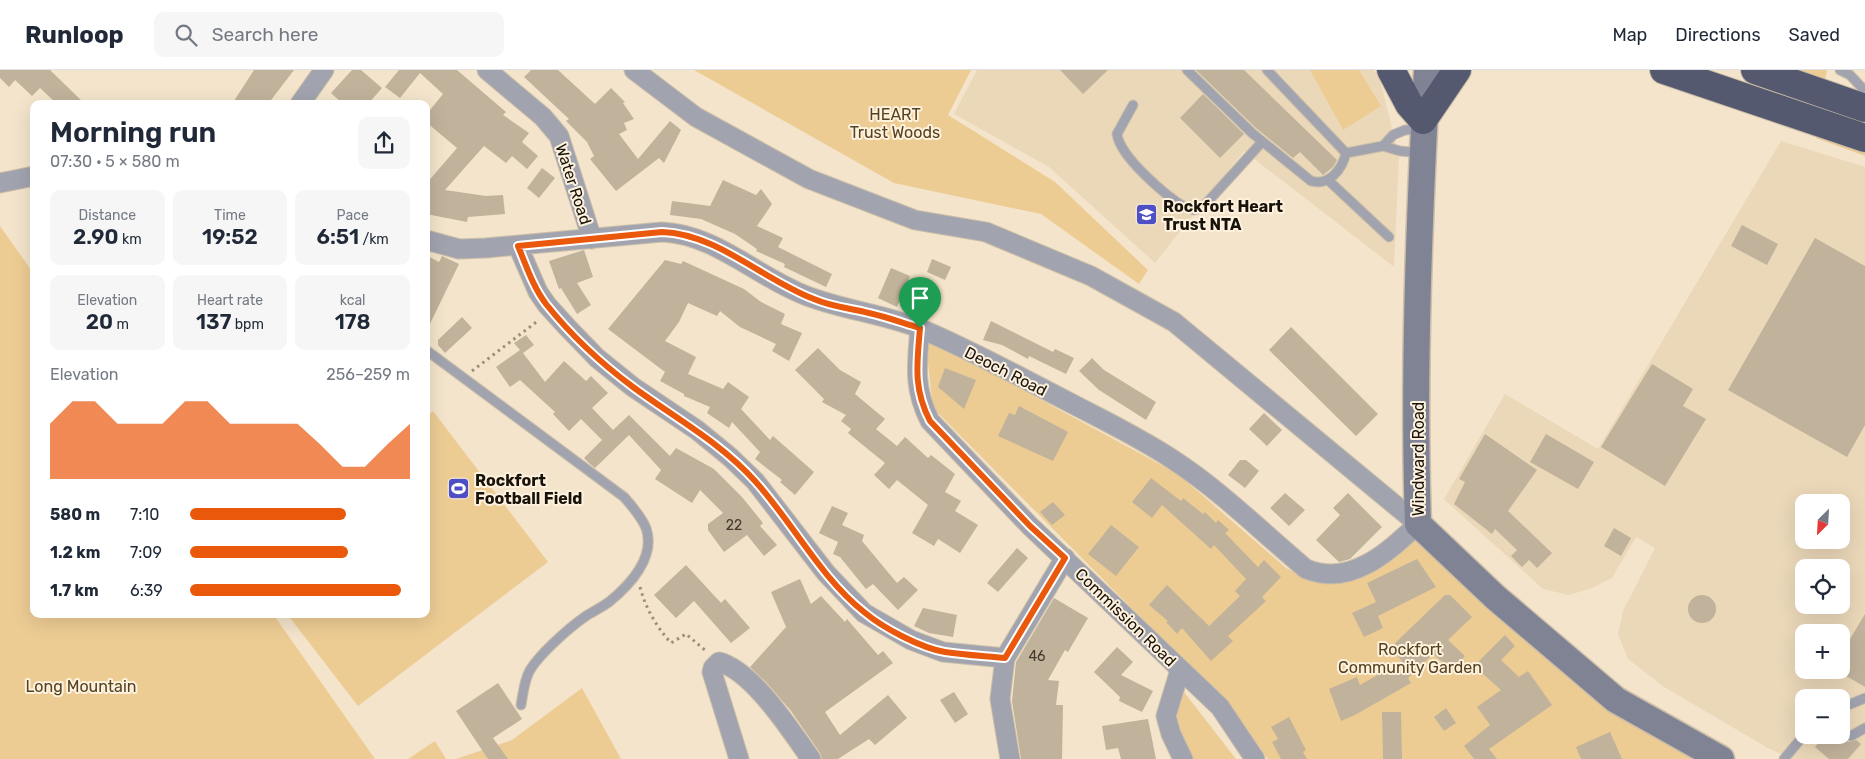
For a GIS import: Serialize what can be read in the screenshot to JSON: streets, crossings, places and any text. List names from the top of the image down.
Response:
{
  "streets": {
    "main road": ["Windward Road"],
    "street": ["Water Road", "Deoch Road", "Commission Road"]
  },
  "crossings": [
    ["Water Road", "Deoch Road"],
    ["Deoch Road", "Windward Road"],
    ["Deoch Road", "Commission Road"]
  ],
  "parks": ["HEART Trust Woods", "Rockfort Community Garden", "Long Mountain"],
  "places": {
    "school or university": ["Rockfort Heart Trust NTA"],
    "sports": ["Rockfort Football Field"]
  },
  "house_numbers": ["22", "46"],
  "north": "bottom left",
  "page": {
    "header": "Runloop",
    "search": "Search here",
    "nav": ["Map", "Directions", "Saved"],
    "heading": ["Morning run", "07:30 · 5 × 580 m"],
    "stats": [
      ["Distance", "2.90 km"],
      ["Time", "19:52"],
      ["Pace", "6:51 /km"],
      ["Elevation", "20 m"],
      ["Heart rate", "137 bpm"],
      ["kcal", "178"]
    ],
    "chart": ["Elevation", "256–259 m"],
    "map_buttons": ["+", "−"],
    "list": [
      {
        "name": "580 m",
        "note": "7:10"
      },
      {
        "name": "1.2 km",
        "note": "7:09"
      },
      {
        "name": "1.7 km",
        "note": "6:39"
      }
    ]
  }
}
